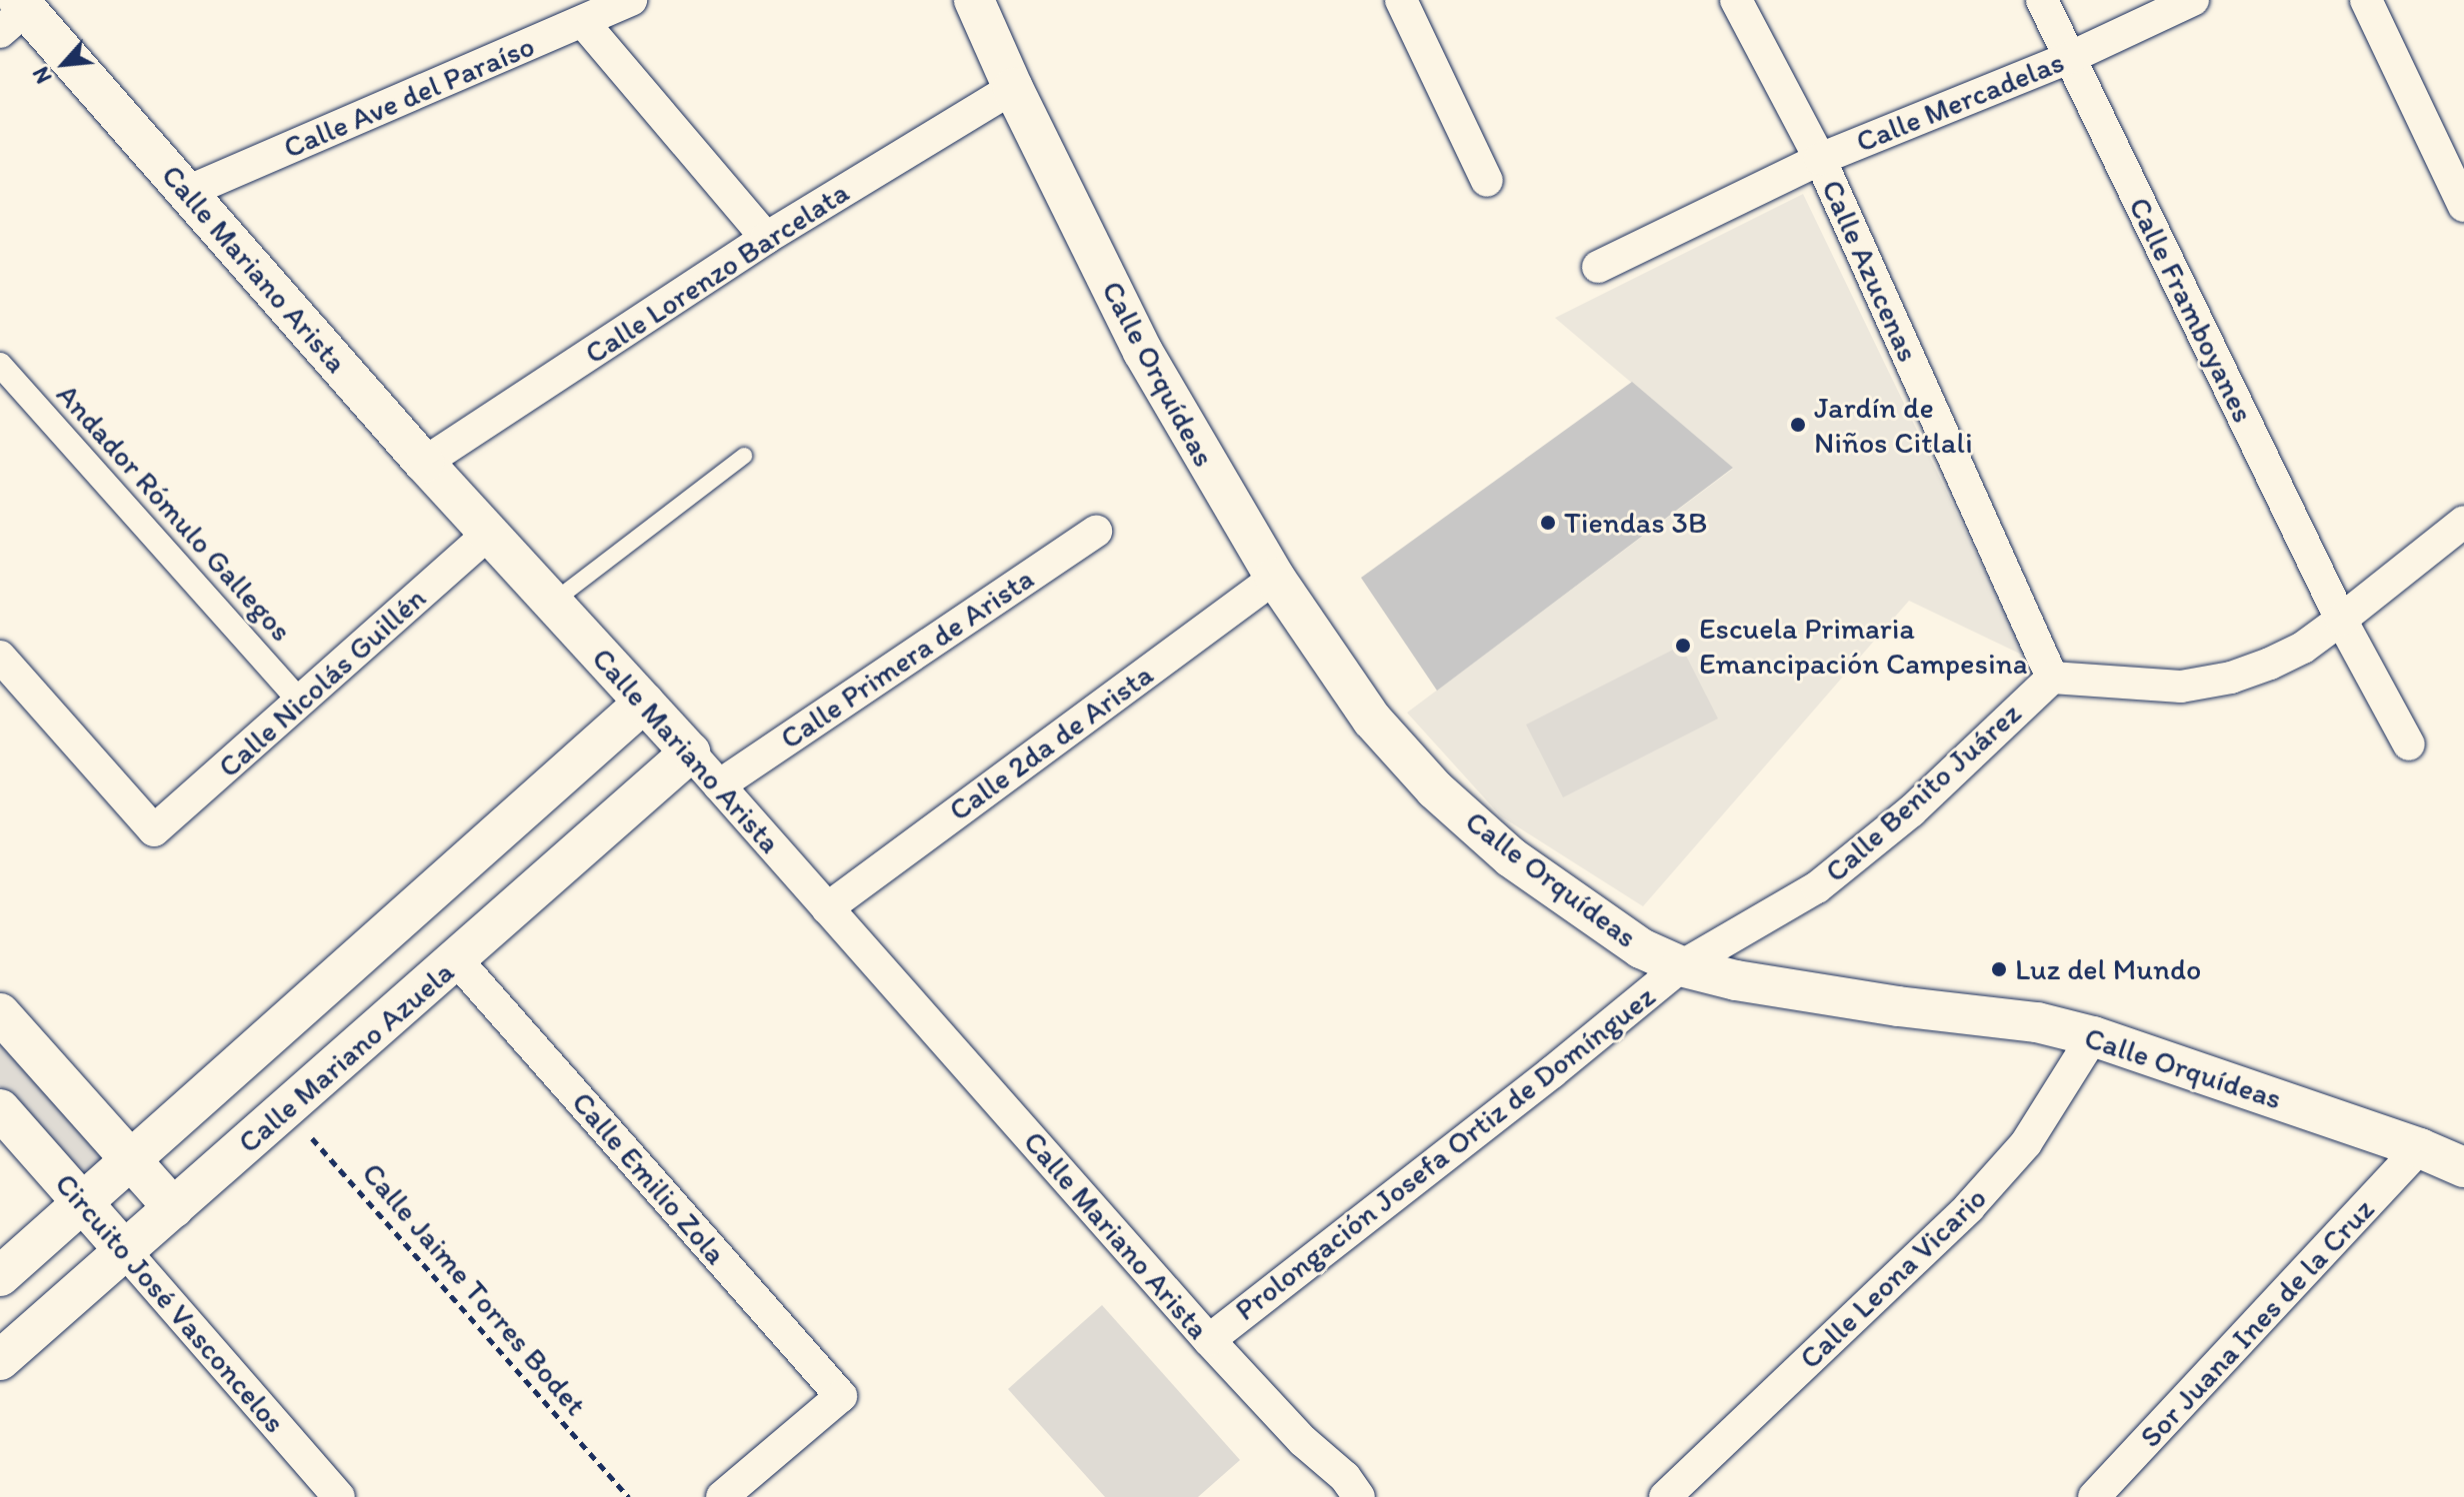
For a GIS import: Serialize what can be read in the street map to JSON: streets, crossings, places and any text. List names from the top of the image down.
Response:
{
  "streets": {
    "street": [
      "Calle Ave del Paraíso",
      "Calle Mercadelas",
      "Calle Mariano Arista",
      "Calle Azucenas",
      "Calle Lorenzo Barcelata",
      "Calle Framboyanes",
      "Calle Orquídeas",
      "Andador Rómulo Gallegos",
      "Calle Primera de Arista",
      "Calle Nicolás Guillén",
      "Calle 2da de Arista",
      "Calle Benito Juárez",
      "Calle Mariano Azuela",
      "Prolongación Josefa Ortiz de Domínguez",
      "Calle Emilio Zola",
      "Calle Leona Vicario",
      "Circuito José Vasconcelos",
      "Sor Juana Ines de la Cruz"
    ],
    "path": ["Calle Jaime Torres Bodet"]
  },
  "crossings": [
    ["Calle Ave del Paraíso", "Calle Mariano Arista"],
    ["Calle Mercadelas", "Calle Azucenas"],
    ["Calle Mercadelas", "Calle Framboyanes"],
    ["Calle Mariano Arista", "Calle Lorenzo Barcelata"],
    ["Calle Mariano Arista", "Calle Primera de Arista"],
    ["Calle Mariano Arista", "Calle Nicolás Guillén"],
    ["Calle Mariano Arista", "Calle 2da de Arista"],
    ["Calle Mariano Arista", "Calle Mariano Azuela"],
    ["Calle Mariano Arista", "Prolongación Josefa Ortiz de Domínguez"],
    ["Calle Azucenas", "Calle Benito Juárez"],
    ["Calle Lorenzo Barcelata", "Calle Orquídeas"],
    ["Calle Orquídeas", "Calle 2da de Arista"],
    ["Calle Orquídeas", "Calle Benito Juárez"],
    ["Calle Orquídeas", "Prolongación Josefa Ortiz de Domínguez"],
    ["Calle Orquídeas", "Calle Leona Vicario"],
    ["Calle Orquídeas", "Sor Juana Ines de la Cruz"],
    ["Andador Rómulo Gallegos", "Calle Nicolás Guillén"],
    ["Calle Benito Juárez", "Prolongación Josefa Ortiz de Domínguez"],
    ["Calle Mariano Azuela", "Calle Emilio Zola"],
    ["Calle Mariano Azuela", "Calle Jaime Torres Bodet"],
    ["Calle Mariano Azuela", "Circuito José Vasconcelos"]
  ],
  "places": [
    "Jardín de Niños Citlali",
    "Tiendas 3B",
    "Escuela Primaria Emancipación Campesina",
    "Luz del Mundo"
  ],
  "north": "bottom left"
}
